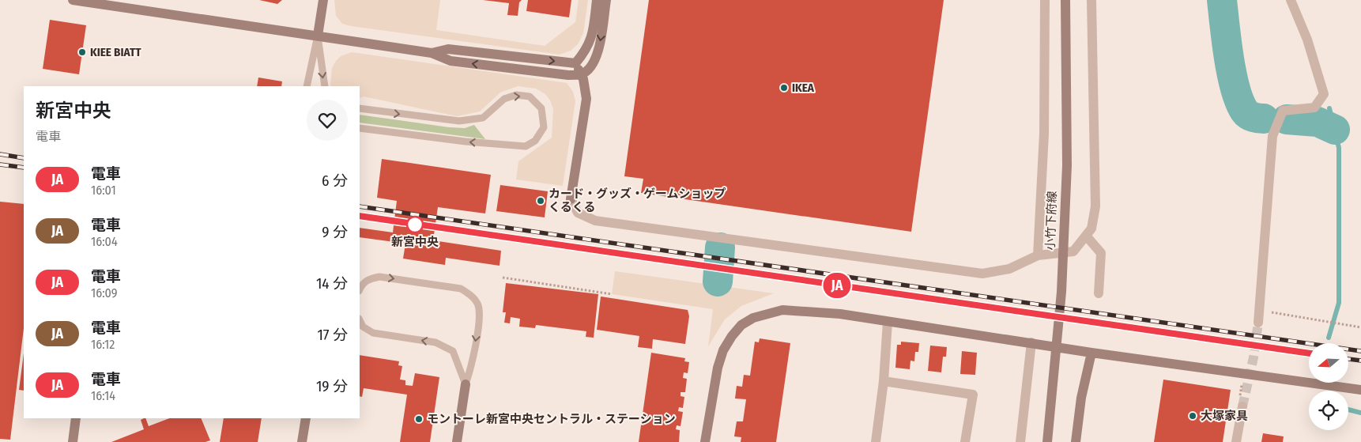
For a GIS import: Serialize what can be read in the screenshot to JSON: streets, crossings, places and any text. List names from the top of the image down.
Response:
{
  "streets": {
    "street": ["小竹下府線"]
  },
  "places": [
    "KIEE BIATT",
    "IKEA",
    "カード・グッズ・ゲームショップ くるくる",
    "新宮中央",
    "大塚家具",
    "モントーレ新宮中央セントラル・ステーション"
  ],
  "north": "left",
  "page": {
    "on_map": "JA",
    "heading": ["新宮中央", "電車"],
    "list": [
      {
        "mark": "JA",
        "name": "電車",
        "note": "16:01",
        "value": "6 分"
      },
      {
        "mark": "JA",
        "name": "電車",
        "note": "16:04",
        "value": "9 分"
      },
      {
        "mark": "JA",
        "name": "電車",
        "note": "16:09",
        "value": "14 分"
      },
      {
        "mark": "JA",
        "name": "電車",
        "note": "16:12",
        "value": "17 分"
      },
      {
        "mark": "JA",
        "name": "電車",
        "note": "16:14",
        "value": "19 分"
      }
    ]
  }
}
